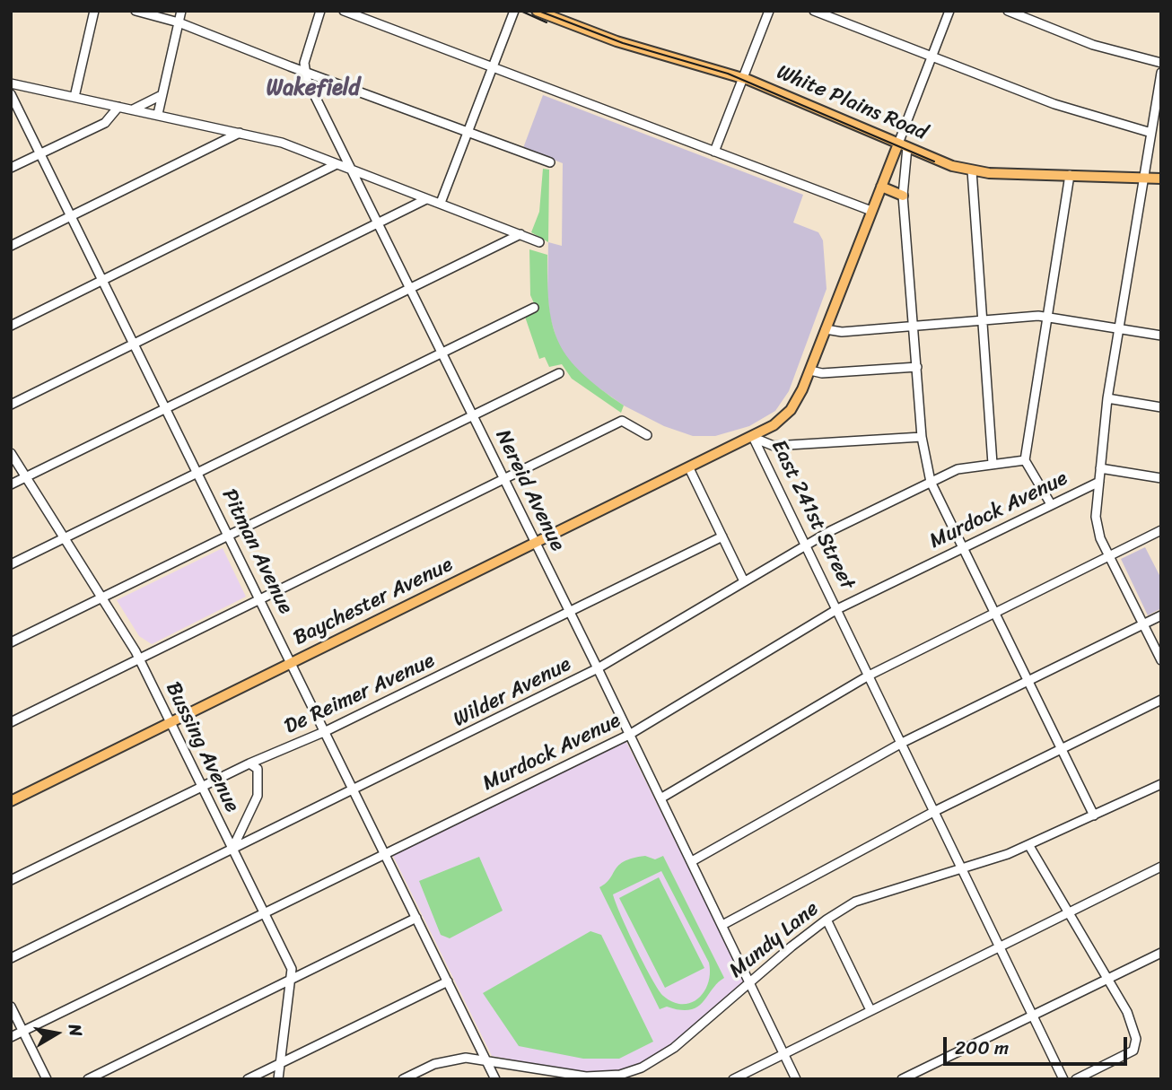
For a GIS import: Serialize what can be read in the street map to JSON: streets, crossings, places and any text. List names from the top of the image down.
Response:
{
  "streets": {
    "main road": ["White Plains Road", "East 241st Street", "Baychester Avenue"],
    "street": [
      "Nereid Avenue",
      "Murdock Avenue",
      "Pitman Avenue",
      "Wilder Avenue",
      "De Reimer Avenue",
      "Bussing Avenue",
      "Mundy Lane"
    ]
  },
  "crossings": [
    ["White Plains Road", "East 241st Street"],
    ["Nereid Avenue", "Murdock Avenue"],
    ["Nereid Avenue", "Baychester Avenue"],
    ["Nereid Avenue", "Wilder Avenue"],
    ["Nereid Avenue", "De Reimer Avenue"],
    ["Nereid Avenue", "Mundy Lane"],
    ["Murdock Avenue", "East 241st Street"],
    ["Murdock Avenue", "Pitman Avenue"],
    ["Murdock Avenue", "Bussing Avenue"],
    ["East 241st Street", "Baychester Avenue"],
    ["East 241st Street", "Wilder Avenue"],
    ["East 241st Street", "Mundy Lane"],
    ["Pitman Avenue", "Baychester Avenue"],
    ["Pitman Avenue", "Wilder Avenue"],
    ["Pitman Avenue", "De Reimer Avenue"],
    ["Pitman Avenue", "Mundy Lane"],
    ["Baychester Avenue", "Bussing Avenue"],
    ["Wilder Avenue", "Bussing Avenue"],
    ["De Reimer Avenue", "Bussing Avenue"]
  ],
  "districts": ["Wakefield"],
  "scale_bar": "200 m",
  "north": "right"
}
